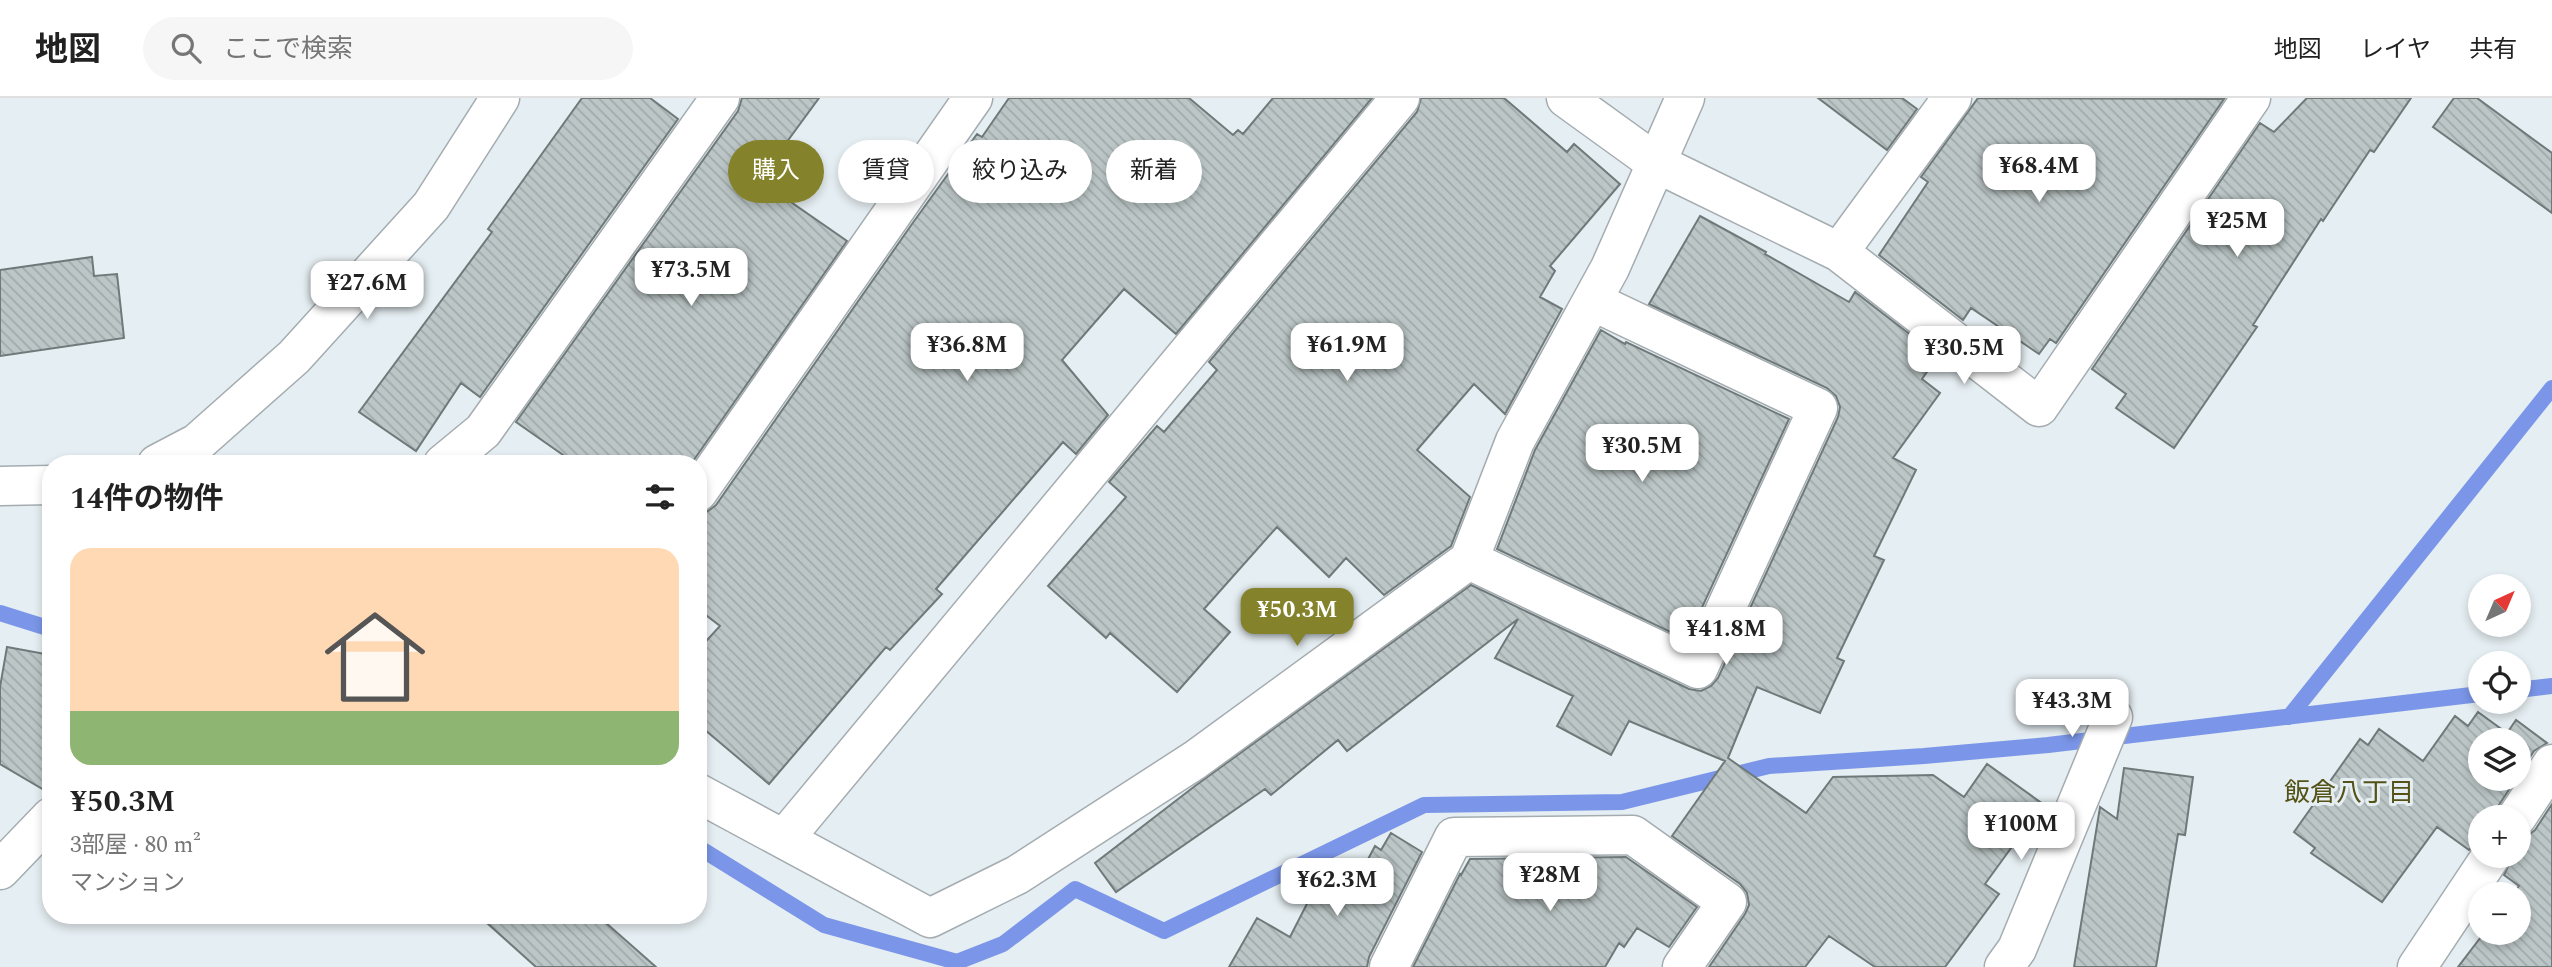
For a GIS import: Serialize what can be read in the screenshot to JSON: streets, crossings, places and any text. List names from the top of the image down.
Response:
{
  "districts": ["飯倉八丁目"],
  "north": "top right",
  "page": {
    "header": "地図",
    "search": "ここで検索",
    "nav": ["地図", "レイヤ", "共有"],
    "chip": [
      "購入",
      "賃貸",
      "絞り込み",
      "新着"
    ],
    "price": [
      "¥68.4M",
      "¥25M",
      "¥73.5M",
      "¥27.6M",
      "¥36.8M",
      "¥61.9M",
      "¥30.5M",
      "¥30.5M",
      "¥50.3M",
      "¥41.8M",
      "¥43.3M",
      "¥100M",
      "¥28M",
      "¥62.3M"
    ],
    "heading": "14件の物件",
    "list": [
      {
        "name": "¥50.3M",
        "note": "3部屋 · 80 m² · マンション"
      }
    ],
    "map_buttons": ["+", "−"]
  }
}
